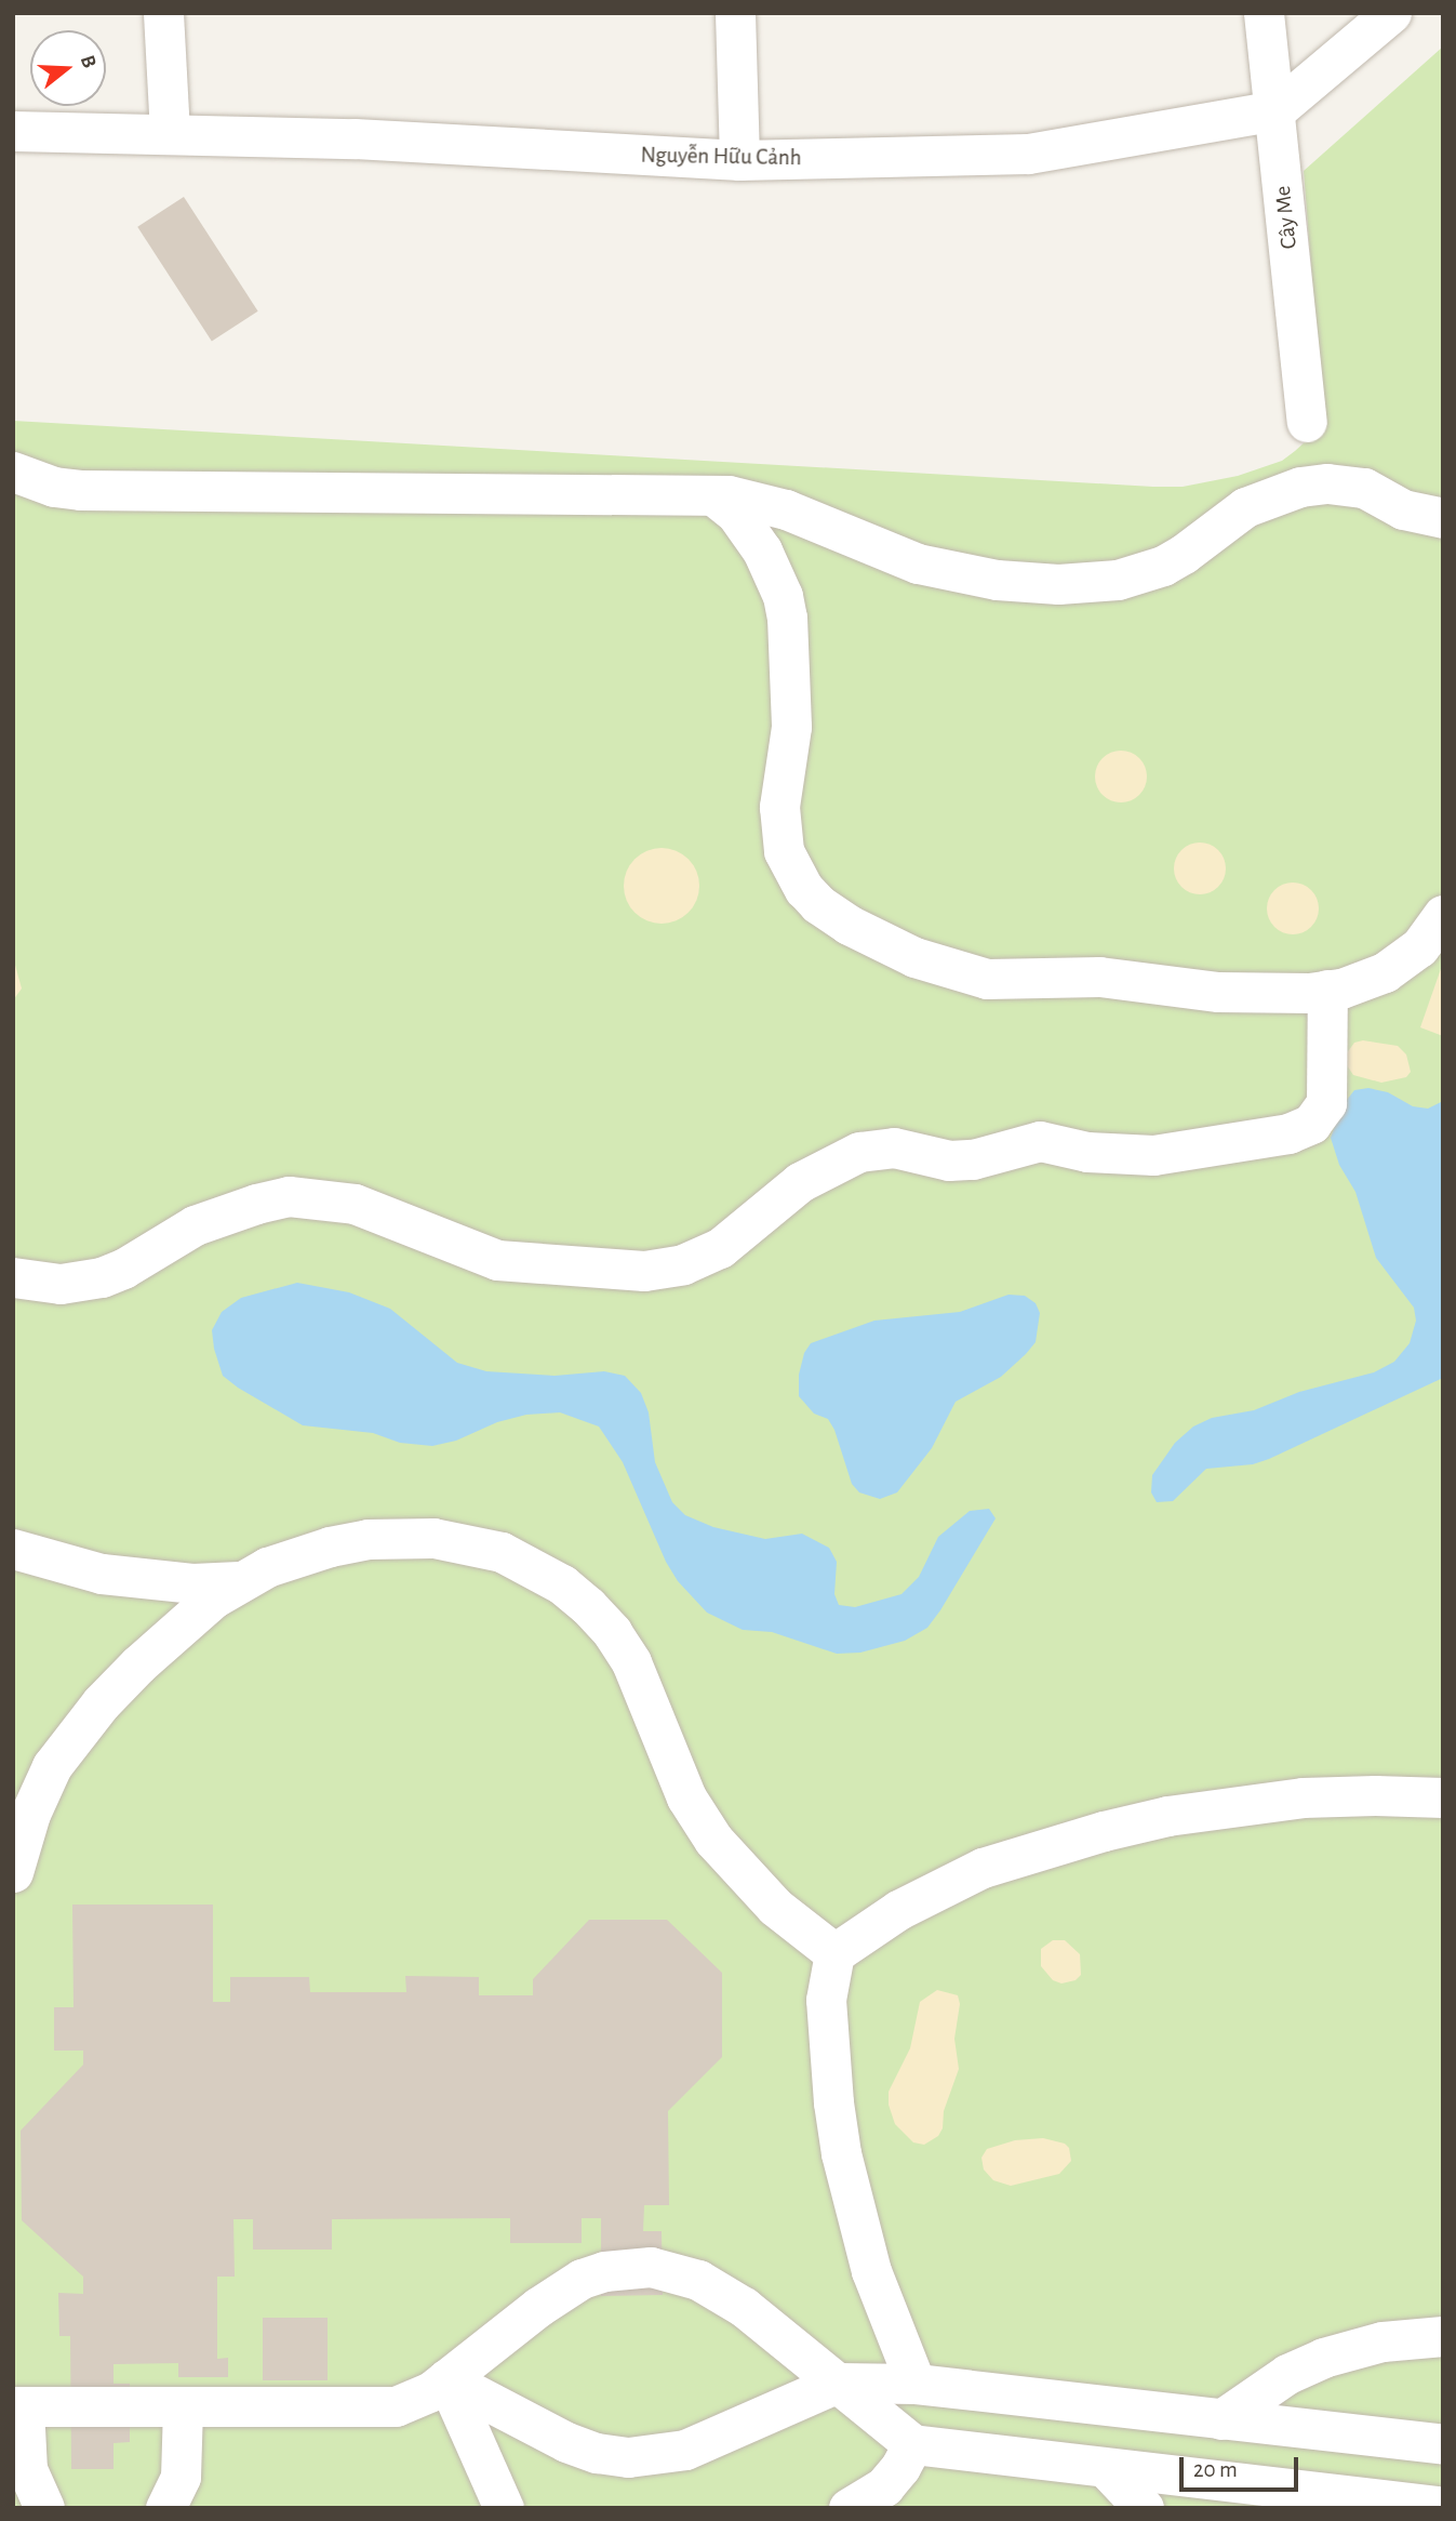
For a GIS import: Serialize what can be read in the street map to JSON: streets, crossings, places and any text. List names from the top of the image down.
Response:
{
  "streets": {
    "street": ["Nguyễn Hữu Cảnh", "Cây Me"]
  },
  "crossings": [
    ["Nguyễn Hữu Cảnh", "Cây Me"]
  ],
  "scale_bar": "20 m",
  "north": "right"
}
